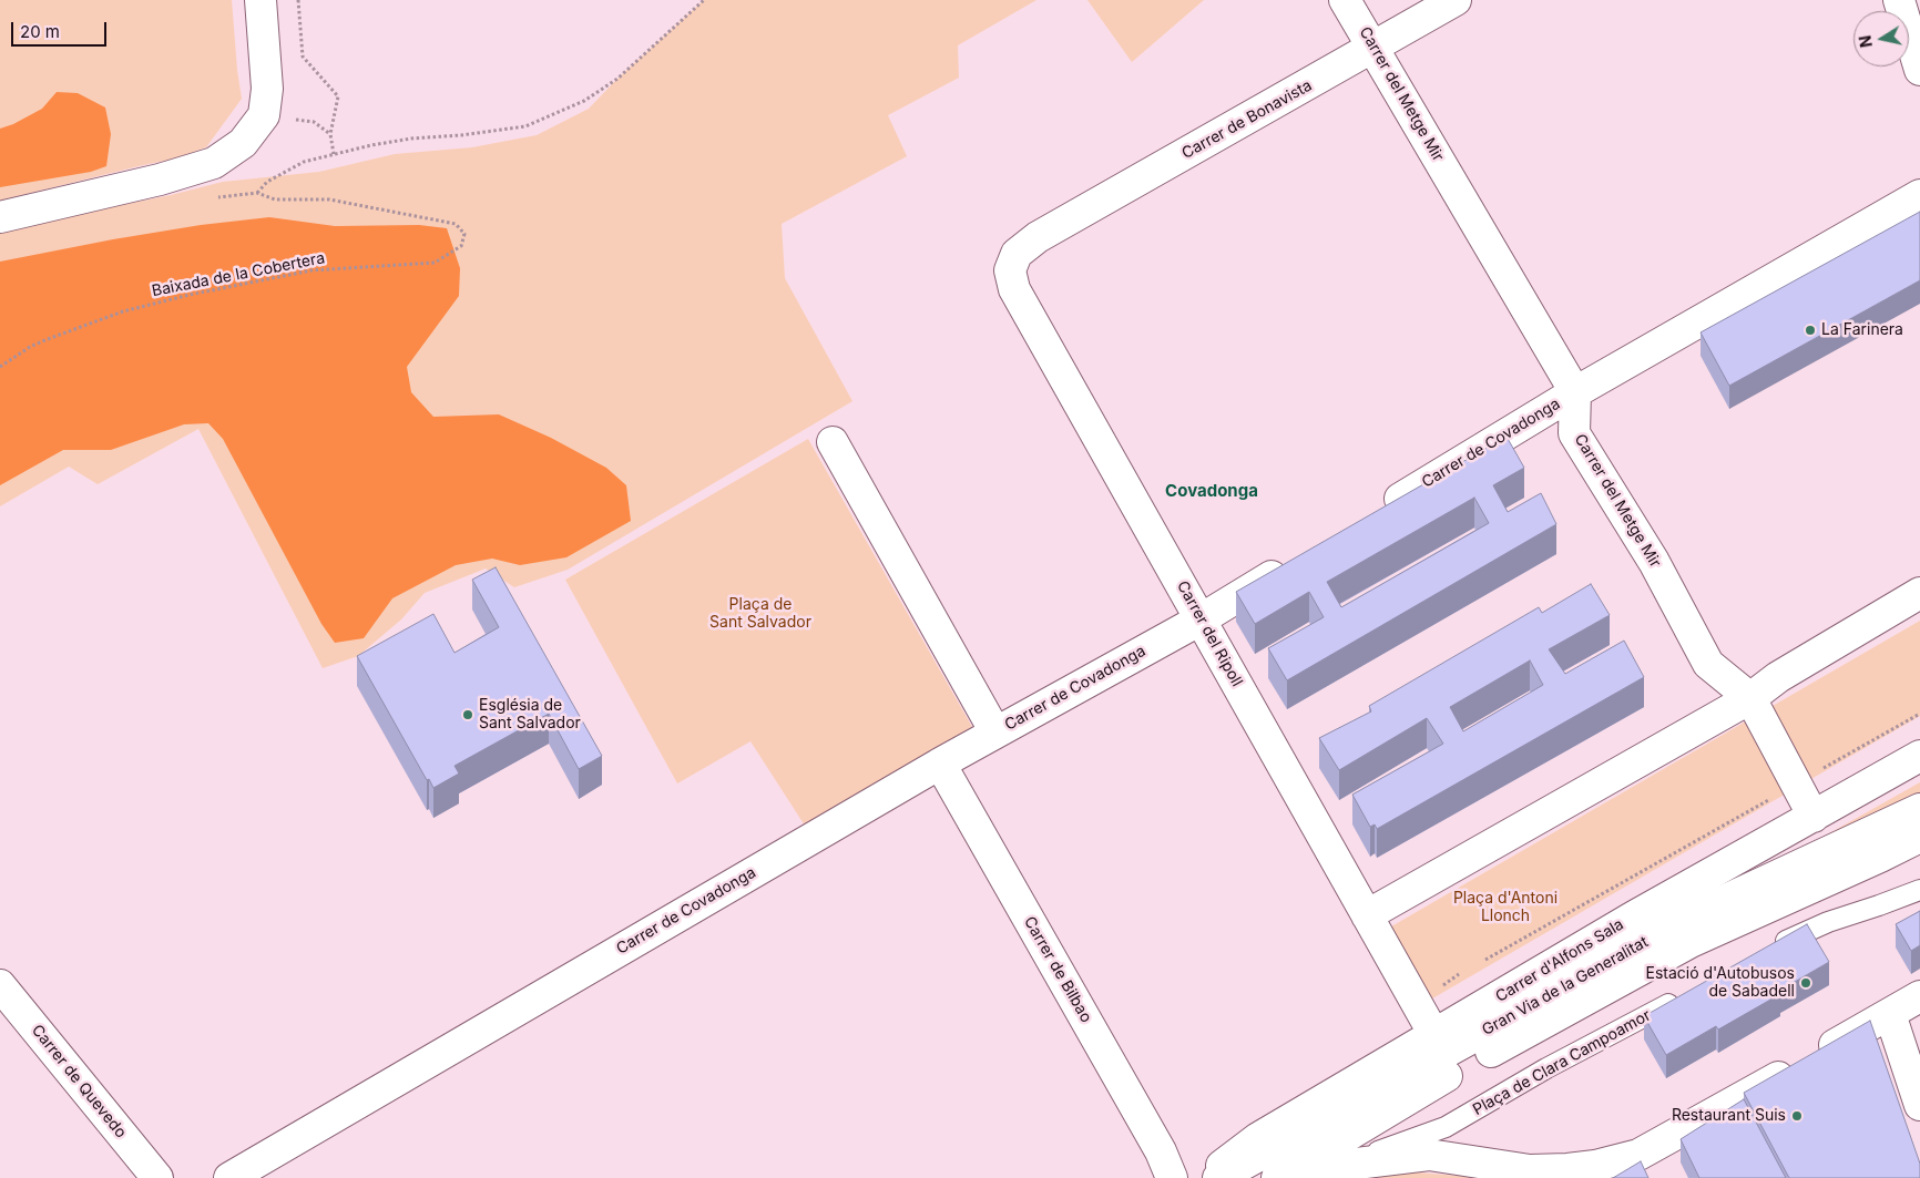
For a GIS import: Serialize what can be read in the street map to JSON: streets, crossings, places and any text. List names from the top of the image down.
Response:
{
  "streets": {
    "street": [
      "Carrer del Metge Mir",
      "Carrer de Bonavista",
      "Carrer de Covadonga",
      "Carrer del Ripoll",
      "Carrer d'Alfons Sala",
      "Carrer de Bilbao",
      "Gran Via de la Generalitat",
      "Carrer de Quevedo"
    ],
    "lane": ["Plaça de Clara Campoamor"],
    "path": ["Baixada de la Cobertera"]
  },
  "crossings": [
    ["Carrer del Metge Mir", "Carrer de Bonavista"],
    ["Carrer del Metge Mir", "Carrer de Covadonga"],
    ["Carrer del Metge Mir", "Carrer d'Alfons Sala"],
    ["Carrer de Bonavista", "Carrer del Ripoll"],
    ["Carrer de Covadonga", "Carrer del Ripoll"],
    ["Carrer de Covadonga", "Carrer de Bilbao"],
    ["Carrer del Ripoll", "Carrer d'Alfons Sala"]
  ],
  "districts": ["Covadonga"],
  "parks": ["Plaça de Sant Salvador", "Plaça d'Antoni Llonch"],
  "places": [
    "La Farinera",
    "Església de Sant Salvador",
    "Estació d'Autobusos de Sabadell",
    "Restaurant Suis"
  ],
  "scale_bar": "20 m",
  "north": "left"
}
